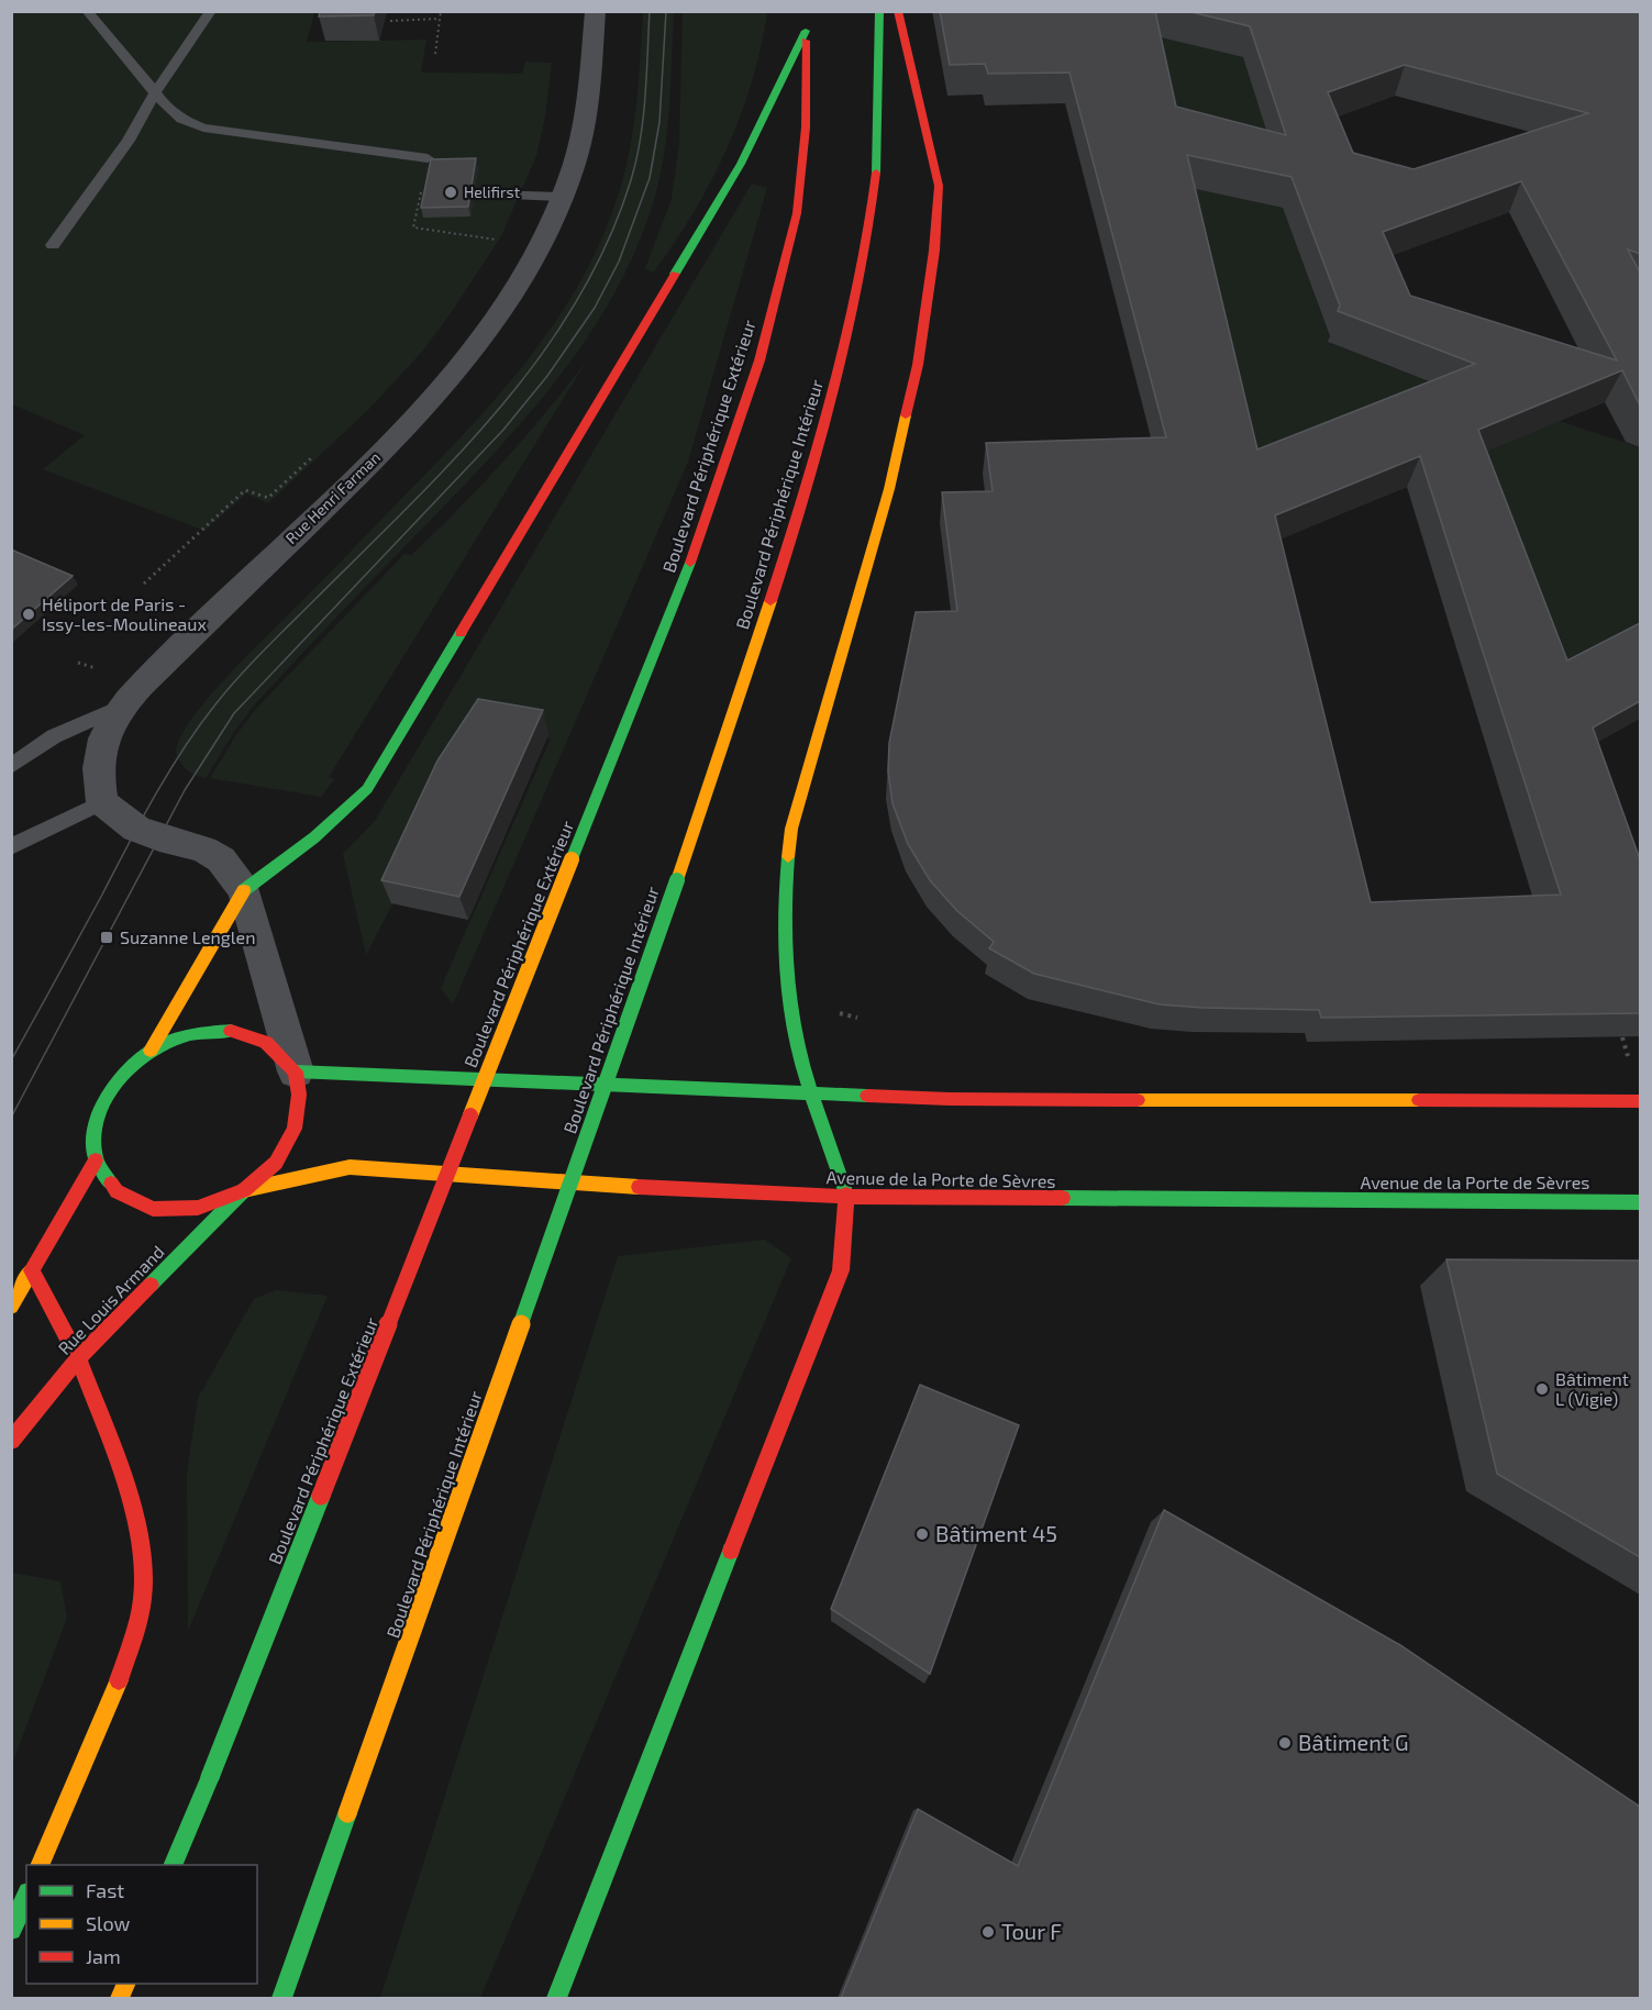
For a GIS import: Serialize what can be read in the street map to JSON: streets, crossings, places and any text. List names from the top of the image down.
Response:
{
  "streets": {
    "main road": [
      "Boulevard Périphérique Extérieur",
      "Boulevard Périphérique Intérieur",
      "Avenue de la Porte de Sèvres",
      "Rue Louis Armand"
    ],
    "street": ["Rue Henri Farman"]
  },
  "crossings": [
    ["Avenue de la Porte de Sèvres", "Rue Louis Armand"]
  ],
  "places": {
    "other": [
      "Helifirst",
      "Héliport de Paris - Issy-les-Moulineaux",
      "Bâtiment L (Vigie)",
      "Bâtiment 45",
      "Bâtiment G",
      "Tour F"
    ],
    "transit": ["Suzanne Lenglen"]
  },
  "legend": ["Fast", "Slow", "Jam"]
}
